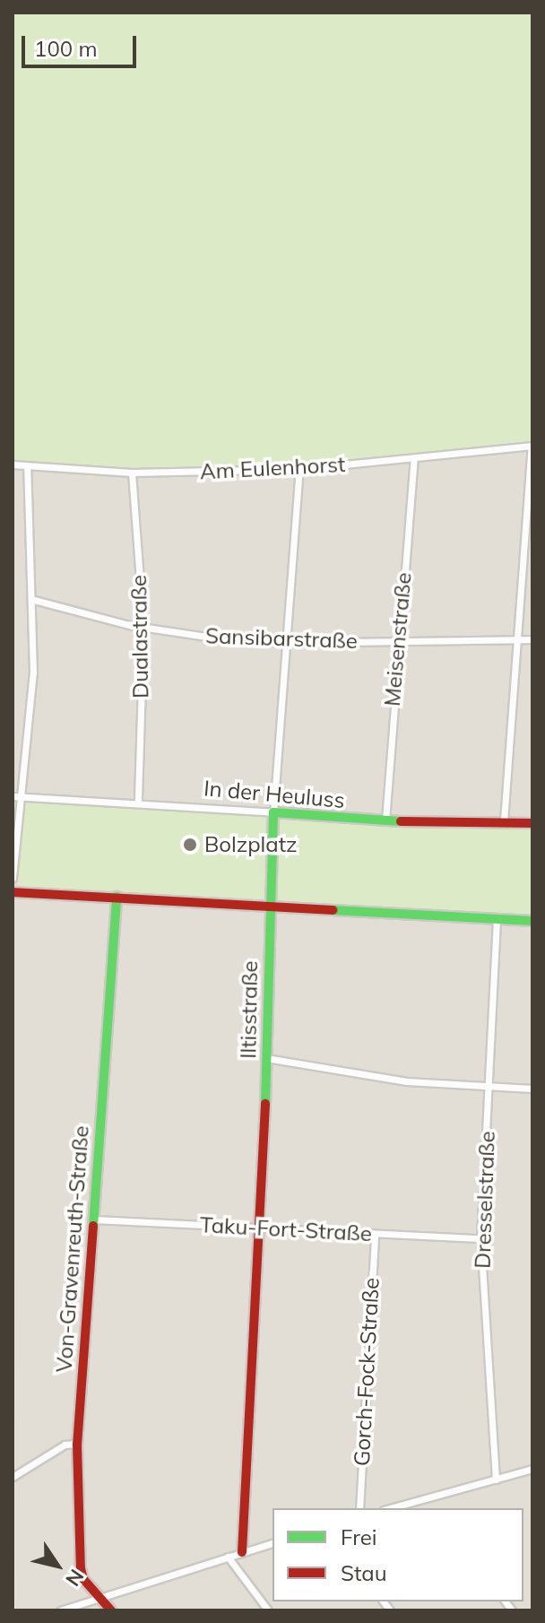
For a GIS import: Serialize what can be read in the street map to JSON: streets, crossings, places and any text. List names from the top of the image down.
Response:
{
  "streets": {
    "street": [
      "Am Eulenhorst",
      "Dualastraße",
      "Sansibarstraße",
      "Meisenstraße",
      "In der Heuluss",
      "Iltisstraße",
      "Dresselstraße",
      "Taku-Fort-Straße",
      "Von-Gravenreuth-Straße",
      "Gorch-Fock-Straße"
    ]
  },
  "crossings": [
    ["Am Eulenhorst", "Dualastraße"],
    ["Am Eulenhorst", "Meisenstraße"],
    ["Am Eulenhorst", "Iltisstraße"],
    ["Dualastraße", "Sansibarstraße"],
    ["Dualastraße", "In der Heuluss"],
    ["Sansibarstraße", "Meisenstraße"],
    ["Sansibarstraße", "Iltisstraße"],
    ["Meisenstraße", "In der Heuluss"],
    ["In der Heuluss", "Iltisstraße"],
    ["Iltisstraße", "Taku-Fort-Straße"],
    ["Dresselstraße", "Taku-Fort-Straße"],
    ["Taku-Fort-Straße", "Von-Gravenreuth-Straße"],
    ["Taku-Fort-Straße", "Gorch-Fock-Straße"]
  ],
  "places": ["Bolzplatz"],
  "legend": ["Frei", "Stau"],
  "scale_bar": "100 m",
  "north": "bottom right"
}
